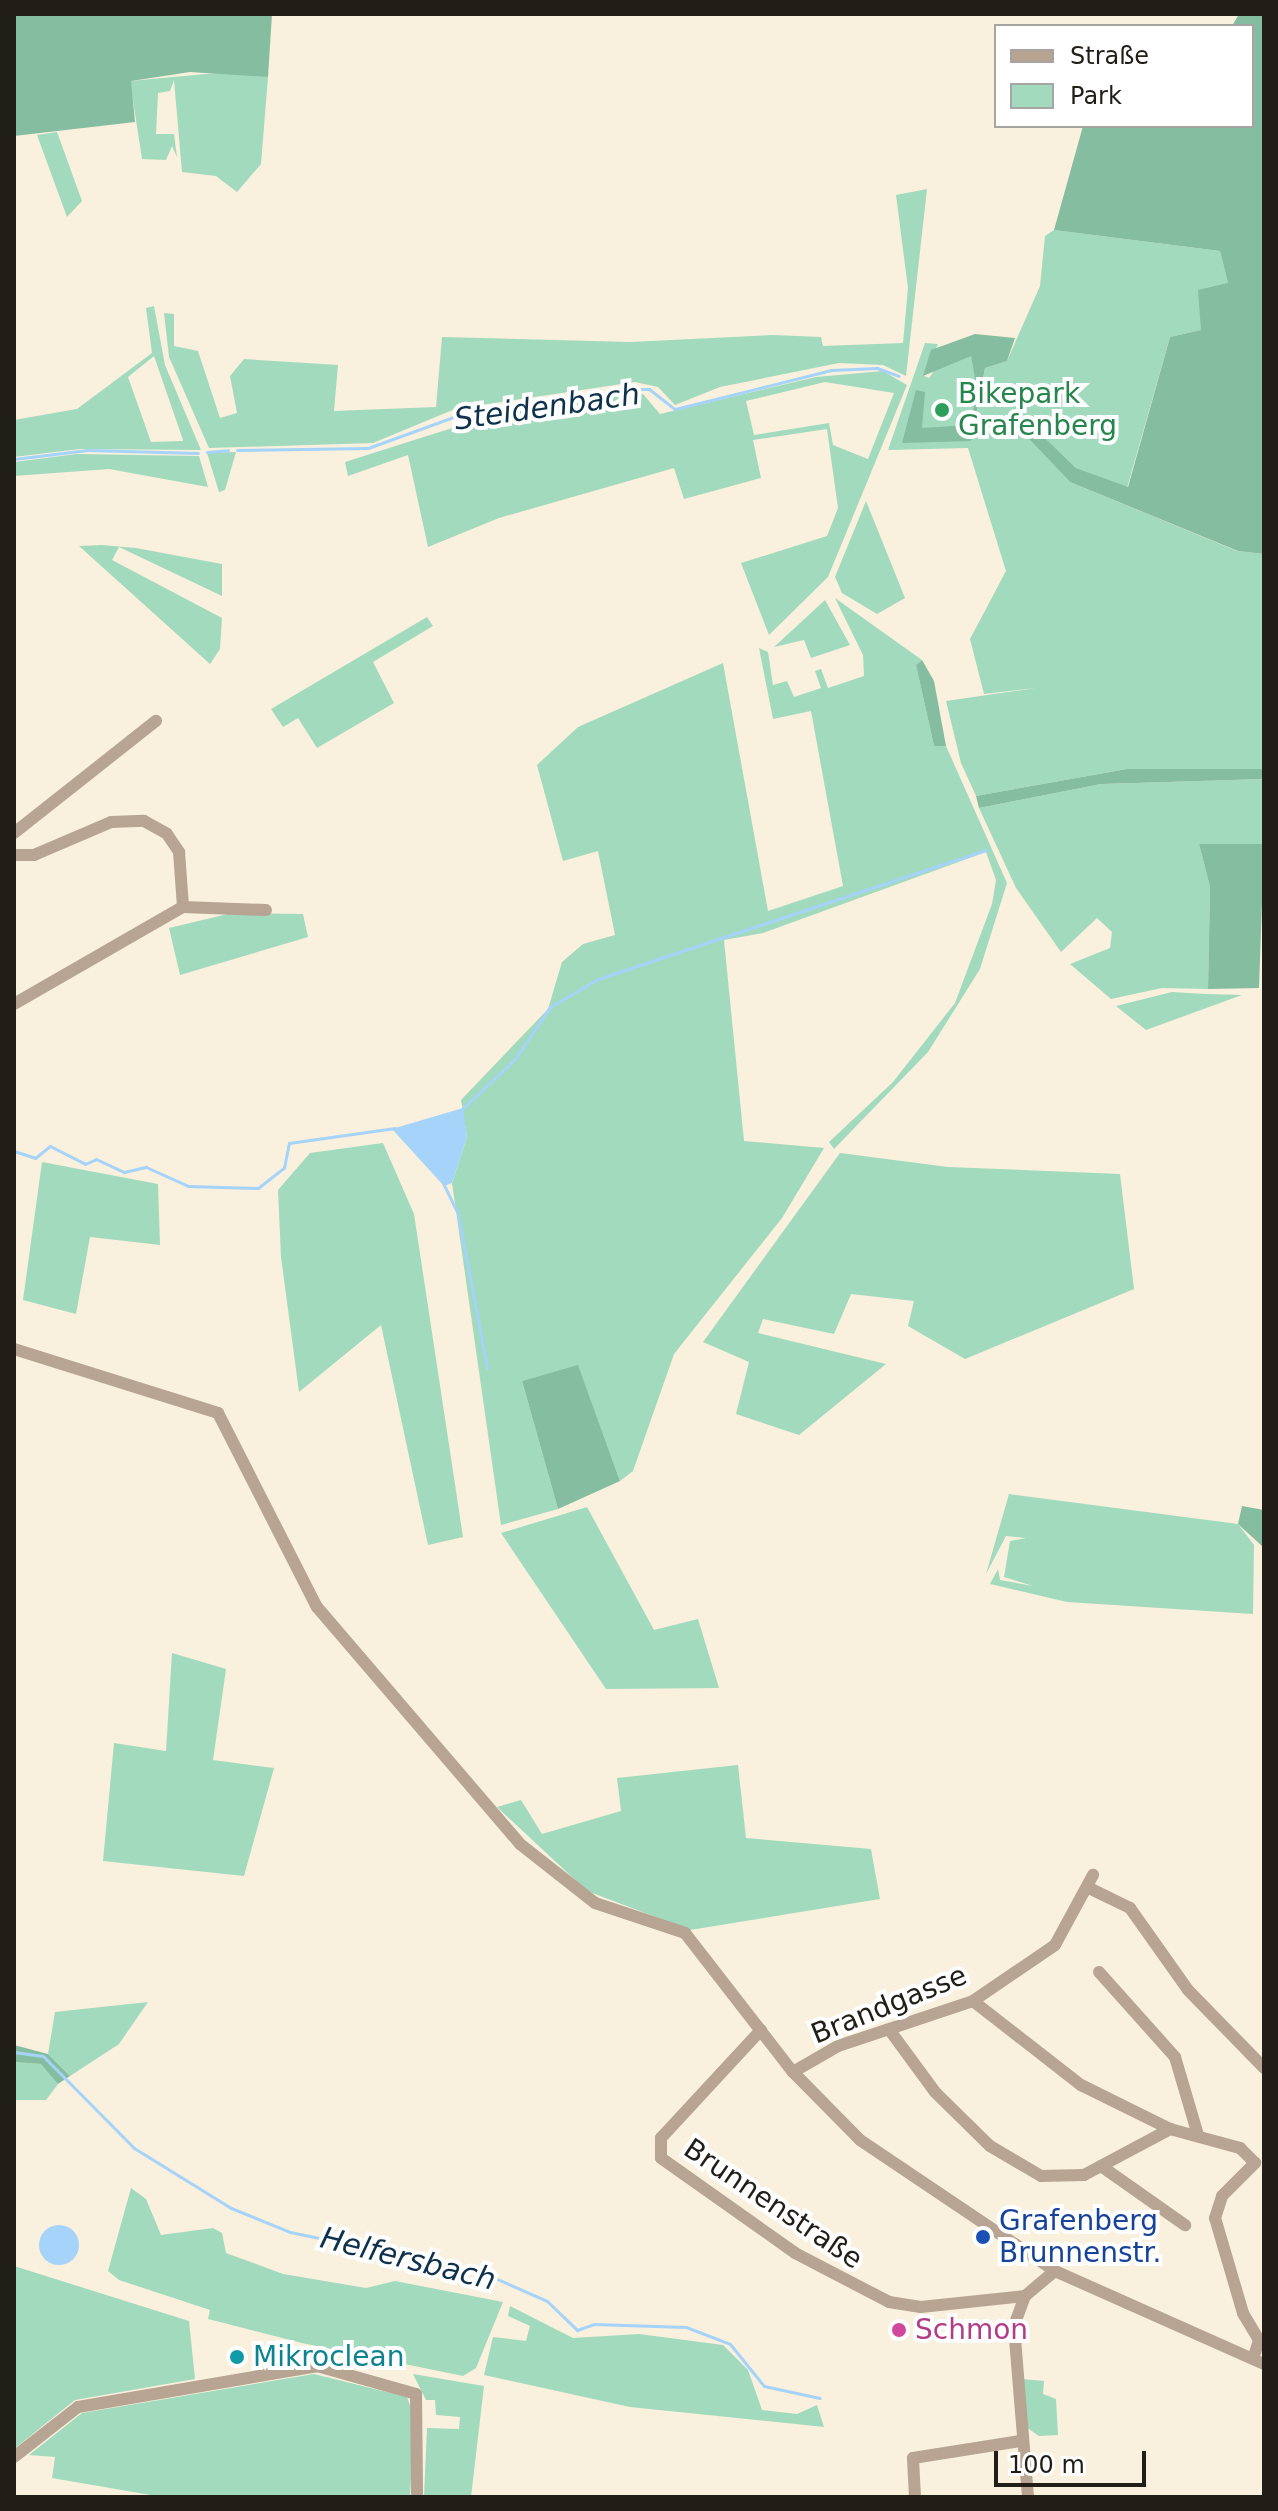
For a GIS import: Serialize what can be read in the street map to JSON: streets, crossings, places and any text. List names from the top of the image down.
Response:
{
  "streets": {
    "street": ["Brandgasse", "Brunnenstraße"]
  },
  "water": ["Steidenbach", "Helfersbach"],
  "places": [
    "Bikepark Grafenberg",
    "Grafenberg Brunnenstr.",
    "Schmon",
    "Mikroclean"
  ],
  "legend": ["Straße", "Park"],
  "scale_bar": "100 m"
}
